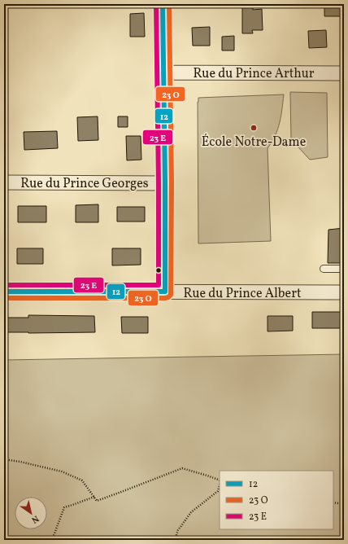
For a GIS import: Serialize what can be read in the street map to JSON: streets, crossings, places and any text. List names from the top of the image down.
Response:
{
  "streets": {
    "street": ["Rue du Prince Arthur", "Rue du Prince Georges", "Rue du Prince Albert"]
  },
  "places": ["École Notre-Dame"],
  "lines": ["transit line 12"],
  "legend": ["12", "23 O", "23 E"],
  "north": "bottom right"
}
